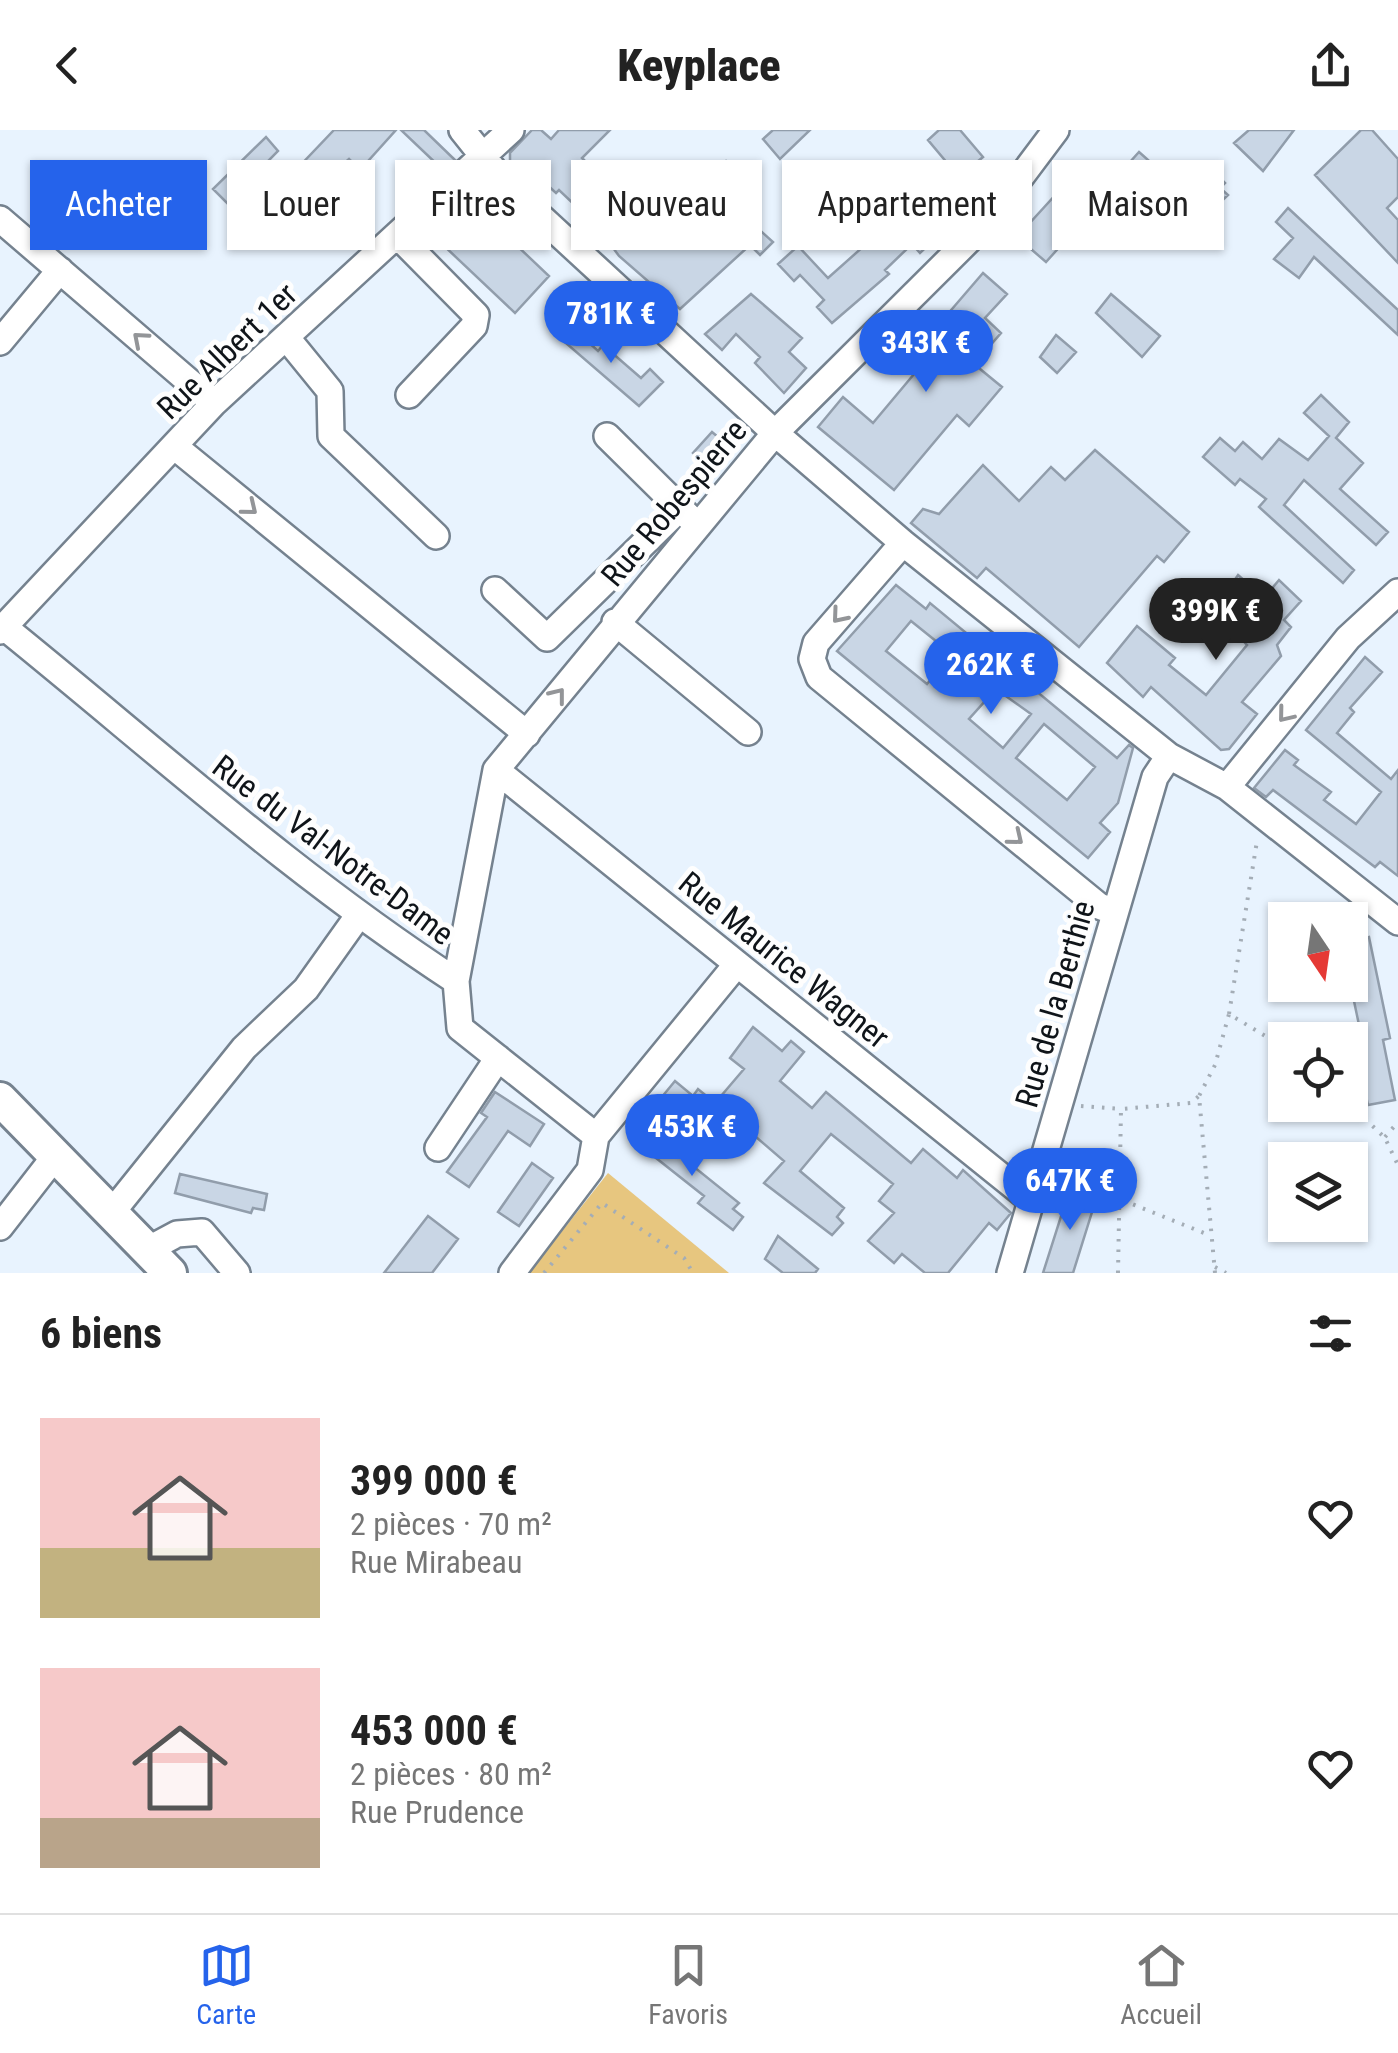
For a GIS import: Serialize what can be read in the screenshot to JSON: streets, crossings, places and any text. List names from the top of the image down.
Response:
{
  "streets": {
    "street": [
      "Rue Albert 1er",
      "Rue Robespierre",
      "Rue du Val-Notre-Dame",
      "Rue Maurice Wagner",
      "Rue de la Berthie"
    ]
  },
  "crossings": [
    ["Rue Albert 1er", "Rue du Val-Notre-Dame"],
    ["Rue Robespierre", "Rue du Val-Notre-Dame"],
    ["Rue Robespierre", "Rue Maurice Wagner"],
    ["Rue Maurice Wagner", "Rue de la Berthie"]
  ],
  "north": "bottom",
  "page": {
    "header": "Keyplace",
    "chip": [
      "Acheter",
      "Louer",
      "Filtres",
      "Nouveau",
      "Appartement",
      "Maison"
    ],
    "price": [
      "781K €",
      "343K €",
      "399K €",
      "262K €",
      "453K €",
      "647K €"
    ],
    "heading": "6 biens",
    "list": [
      {
        "name": "399 000 €",
        "note": "2 pièces · 70 m² · Rue Mirabeau"
      },
      {
        "name": "453 000 €",
        "note": "2 pièces · 80 m² · Rue Prudence"
      }
    ],
    "tabs": ["Carte", "Favoris", "Accueil"]
  }
}
